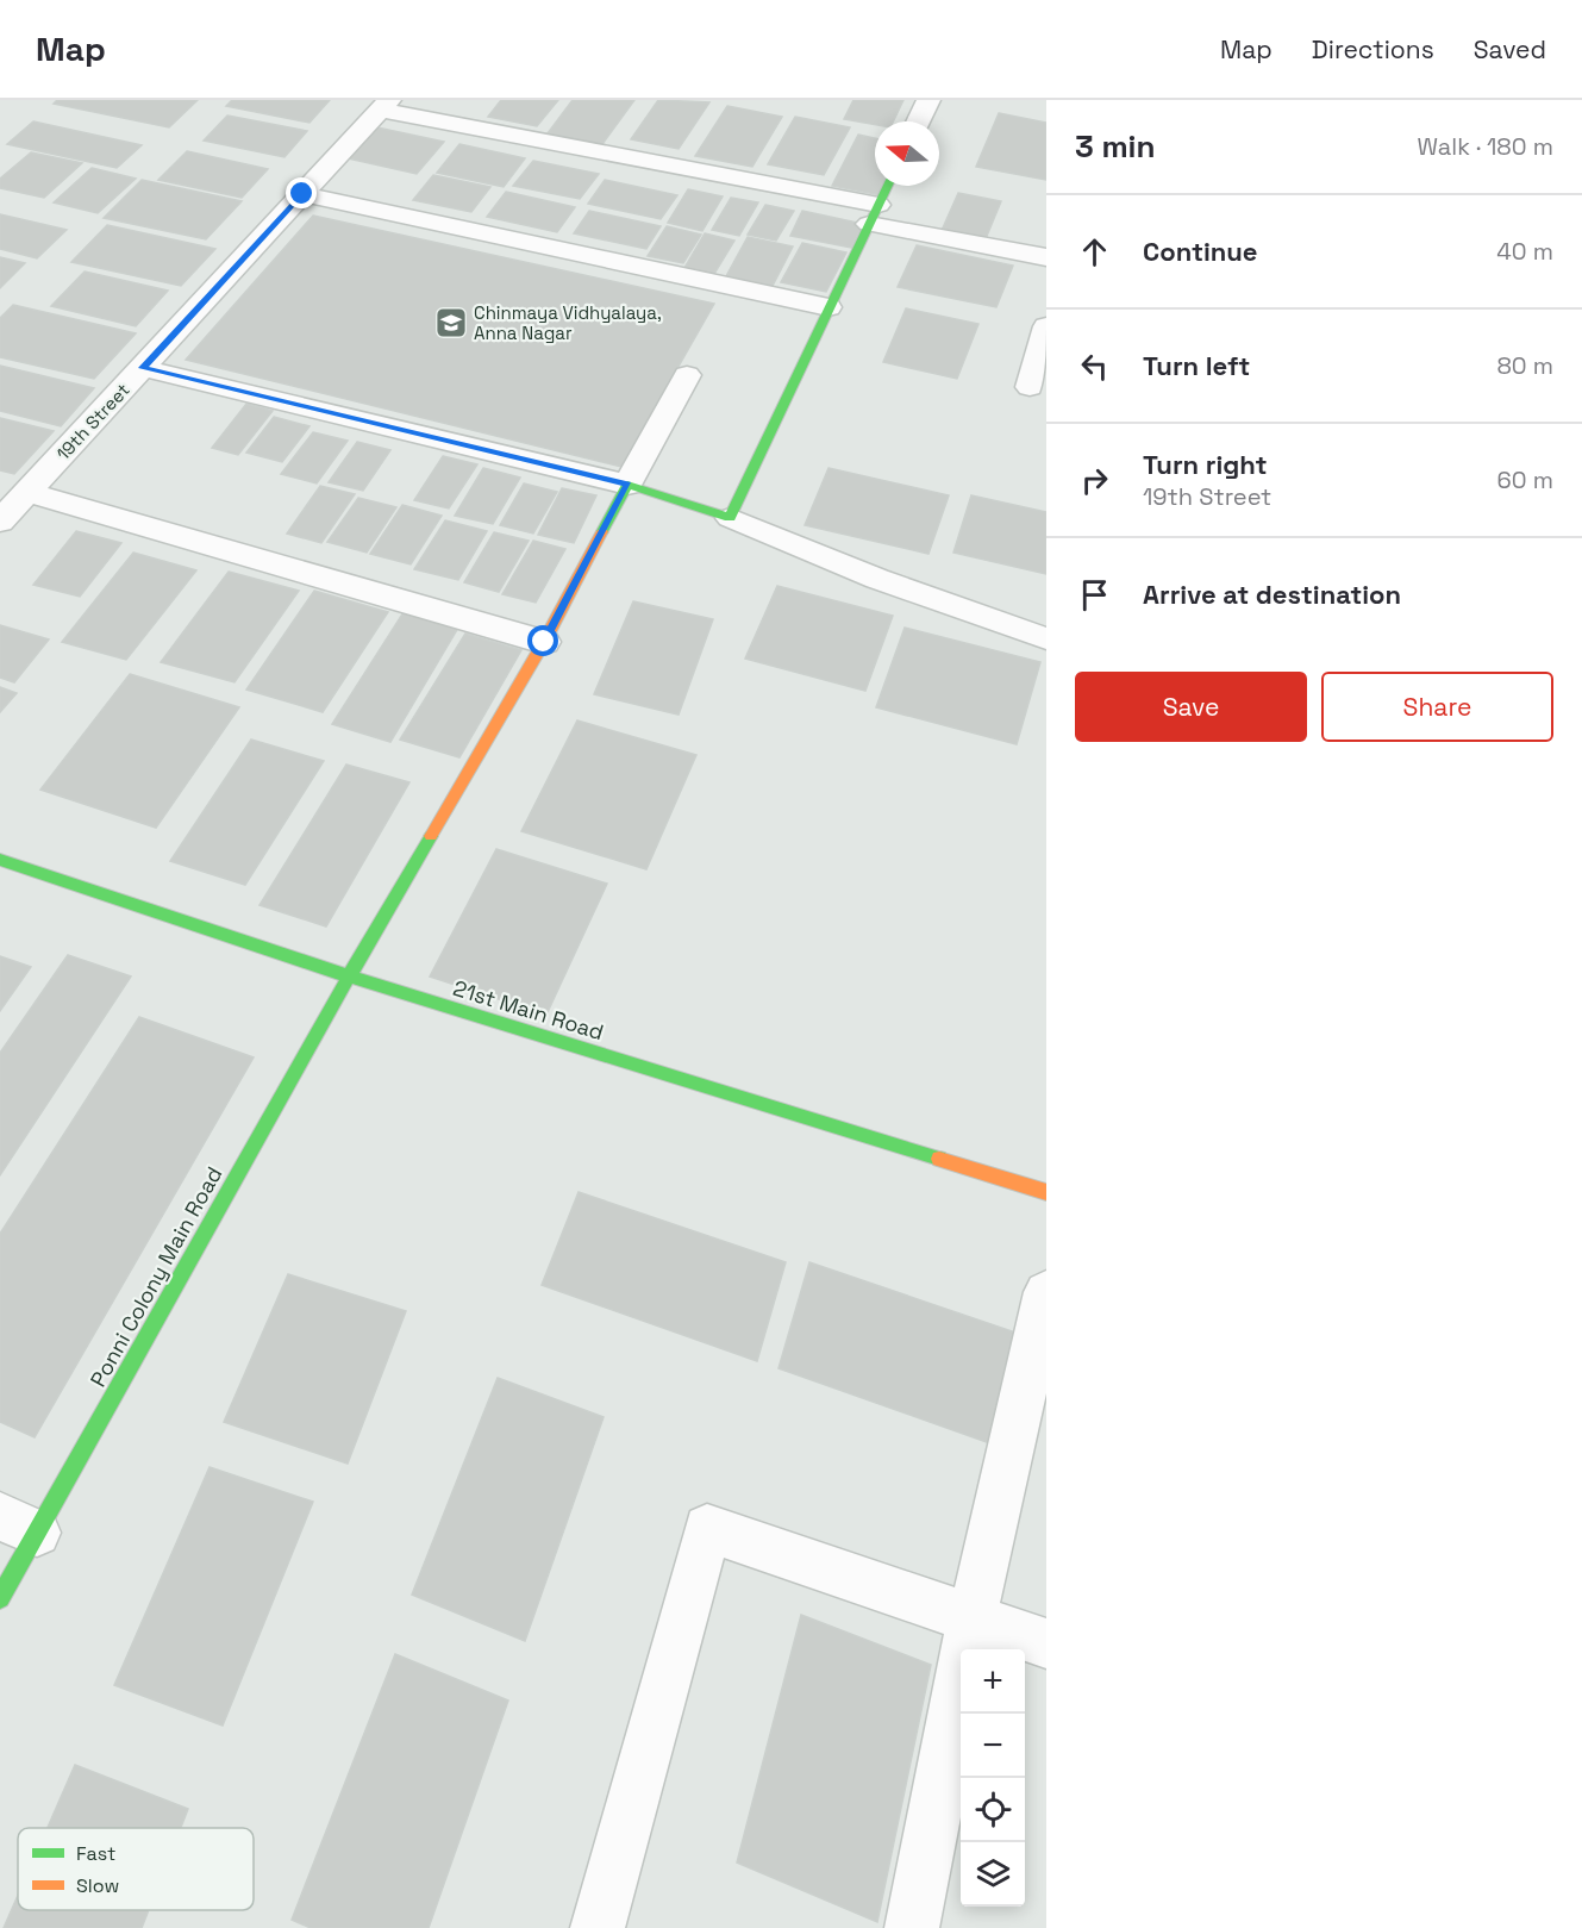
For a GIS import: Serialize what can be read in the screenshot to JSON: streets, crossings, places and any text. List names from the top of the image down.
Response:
{
  "streets": {
    "street": ["19th Street", "21st Main Road", "Ponni Colony Main Road"]
  },
  "crossings": [
    ["21st Main Road", "Ponni Colony Main Road"]
  ],
  "places": {
    "school or university": ["Chinmaya Vidhyalaya, Anna Nagar"]
  },
  "legend": ["Fast", "Slow"],
  "north": "left",
  "page": {
    "header": "Map",
    "nav": ["Map", "Directions", "Saved"],
    "heading": ["3 min", "Walk · 180 m"],
    "list": [
      ["Continue", "40 m"],
      ["Turn left", "80 m"],
      ["Turn right", "19th Street", "60 m"],
      "Arrive at destination"
    ],
    "buttons": ["Save", "Share"],
    "map_buttons": ["+", "−"]
  }
}
